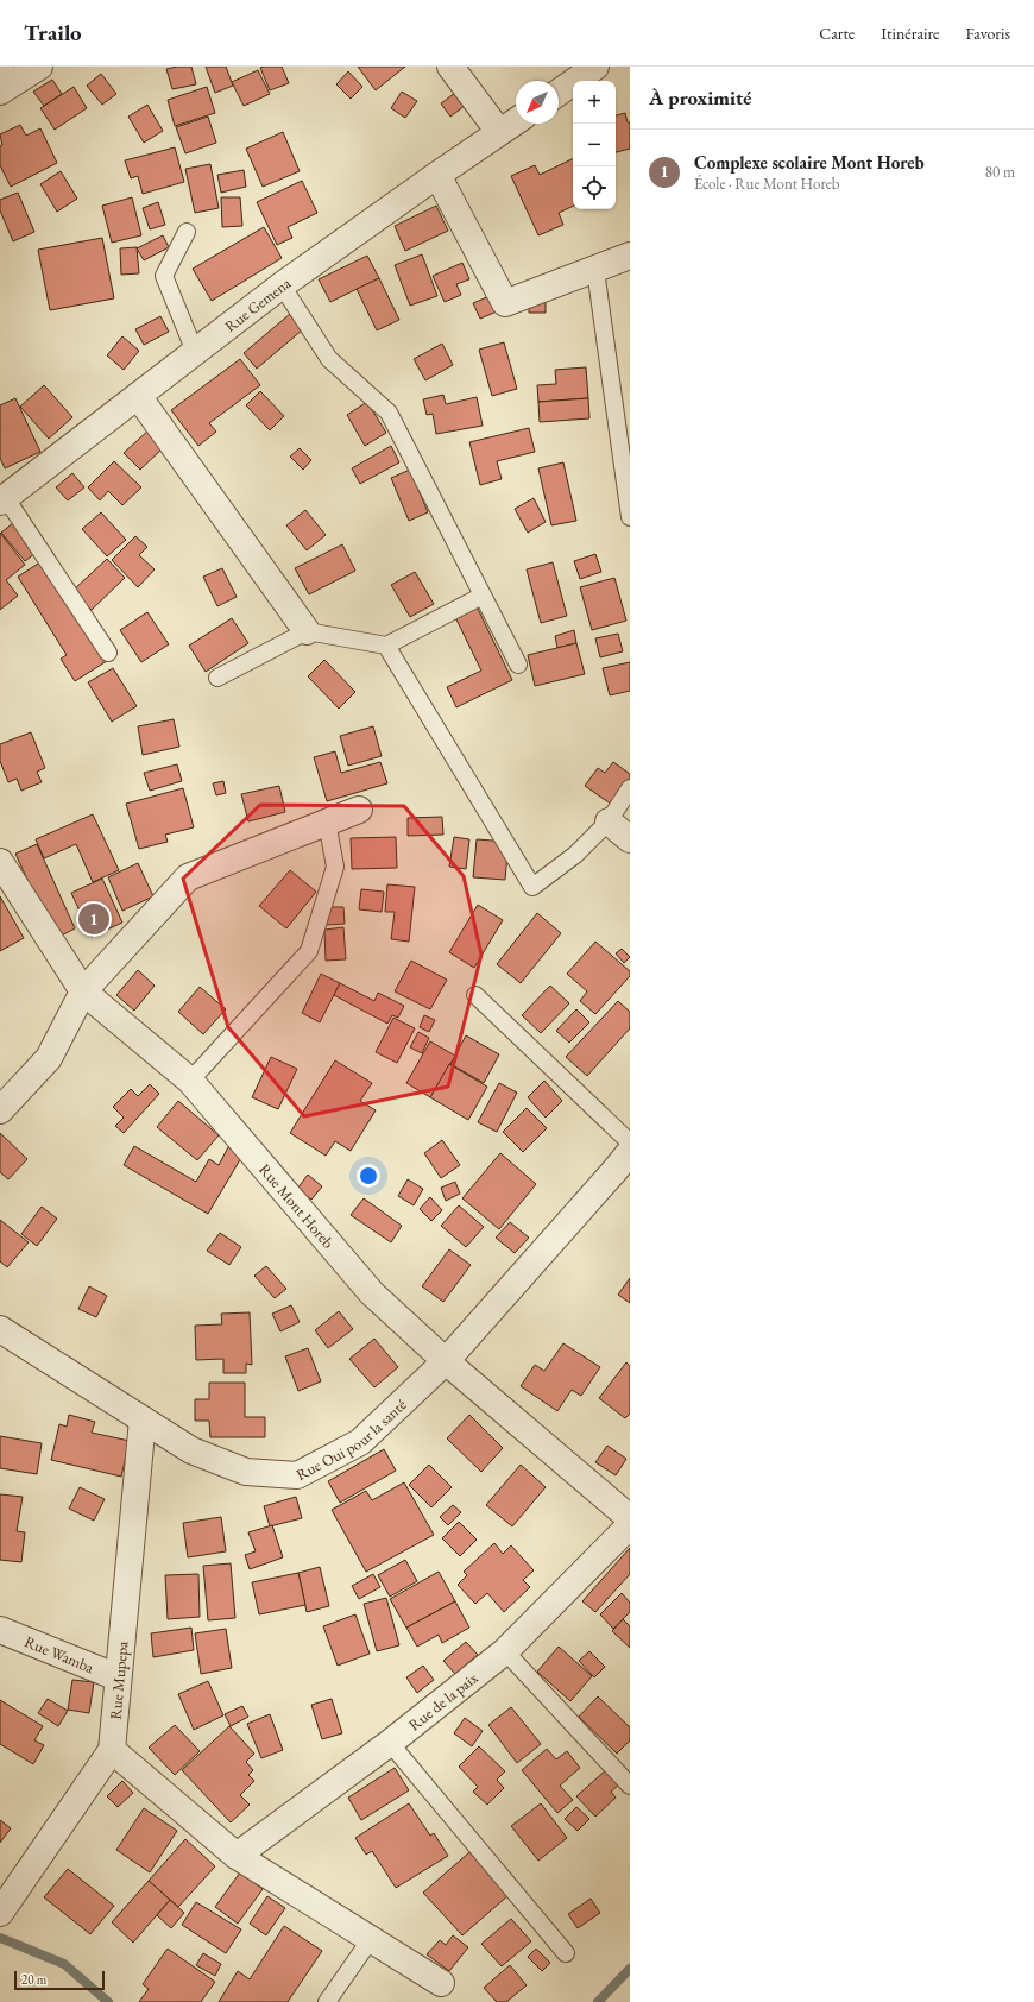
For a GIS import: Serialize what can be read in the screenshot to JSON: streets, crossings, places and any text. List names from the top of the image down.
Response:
{
  "streets": {
    "street": [
      "Rue Gemena",
      "Rue Mont Horeb",
      "Rue Oui pour la santé",
      "Rue Wamba",
      "Rue Mupepa",
      "Rue de la paix"
    ]
  },
  "crossings": [
    ["Rue Mont Horeb", "Rue Oui pour la santé"],
    ["Rue Oui pour la santé", "Rue Mupepa"],
    ["Rue Wamba", "Rue Mupepa"]
  ],
  "scale_bar": "20 m",
  "north": "bottom left",
  "page": {
    "header": "Trailo",
    "nav": ["Carte", "Itinéraire", "Favoris"],
    "heading": "À proximité",
    "map_buttons": ["+", "−"],
    "list": [
      {
        "mark": "1",
        "name": "Complexe scolaire Mont Horeb",
        "note": "École · Rue Mont Horeb",
        "value": "80 m"
      }
    ],
    "pins": "1",
    "scale": "20 m"
  }
}
